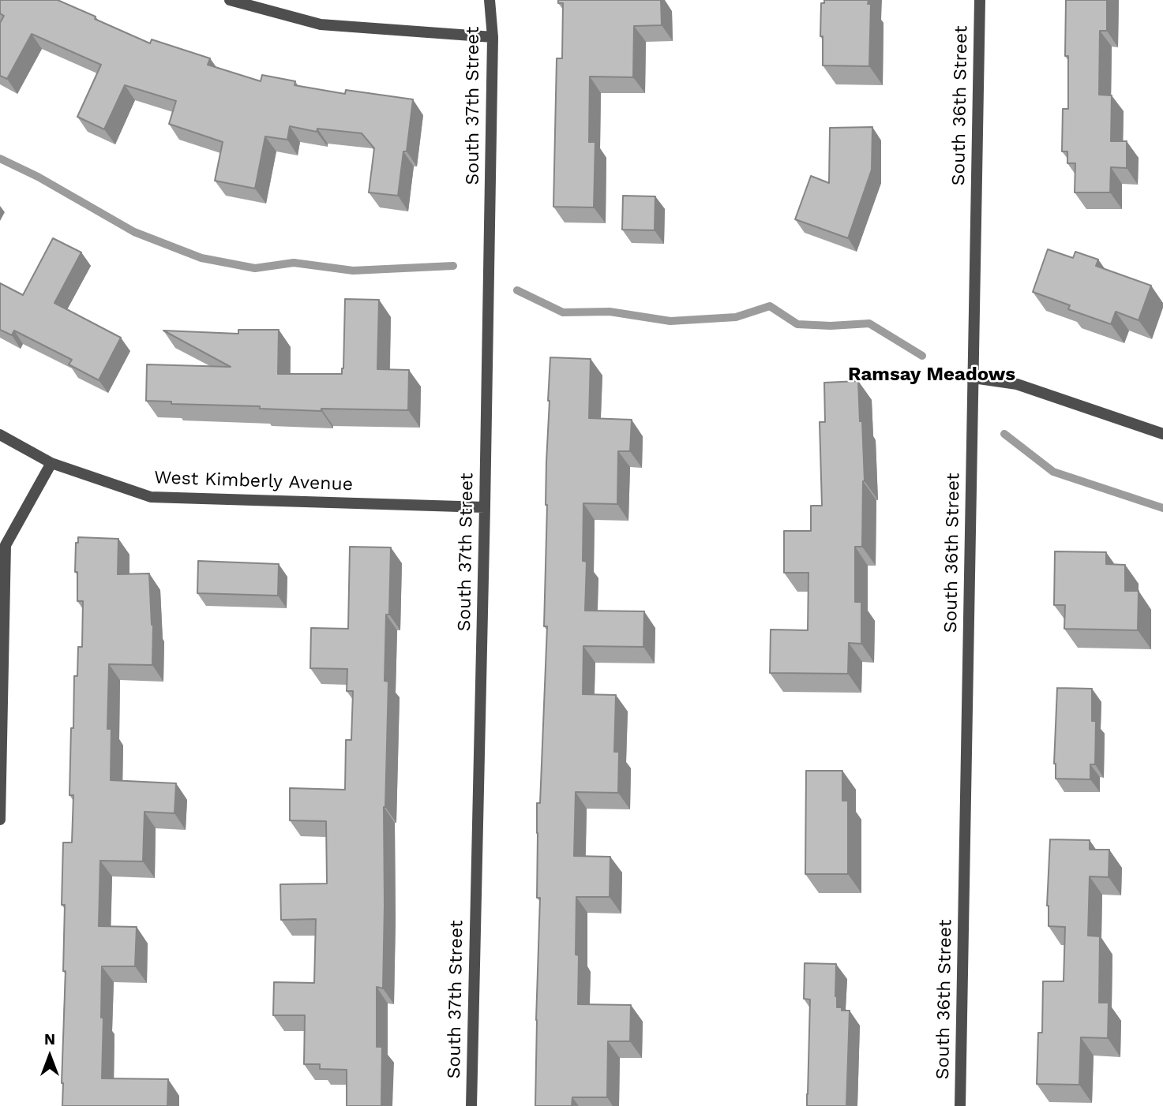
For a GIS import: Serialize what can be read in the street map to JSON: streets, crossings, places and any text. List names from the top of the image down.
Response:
{
  "streets": {
    "street": ["South 37th Street", "South 36th Street", "West Kimberly Avenue"]
  },
  "crossings": [
    ["South 37th Street", "West Kimberly Avenue"]
  ],
  "districts": ["Ramsay Meadows"],
  "north": "top"
}
